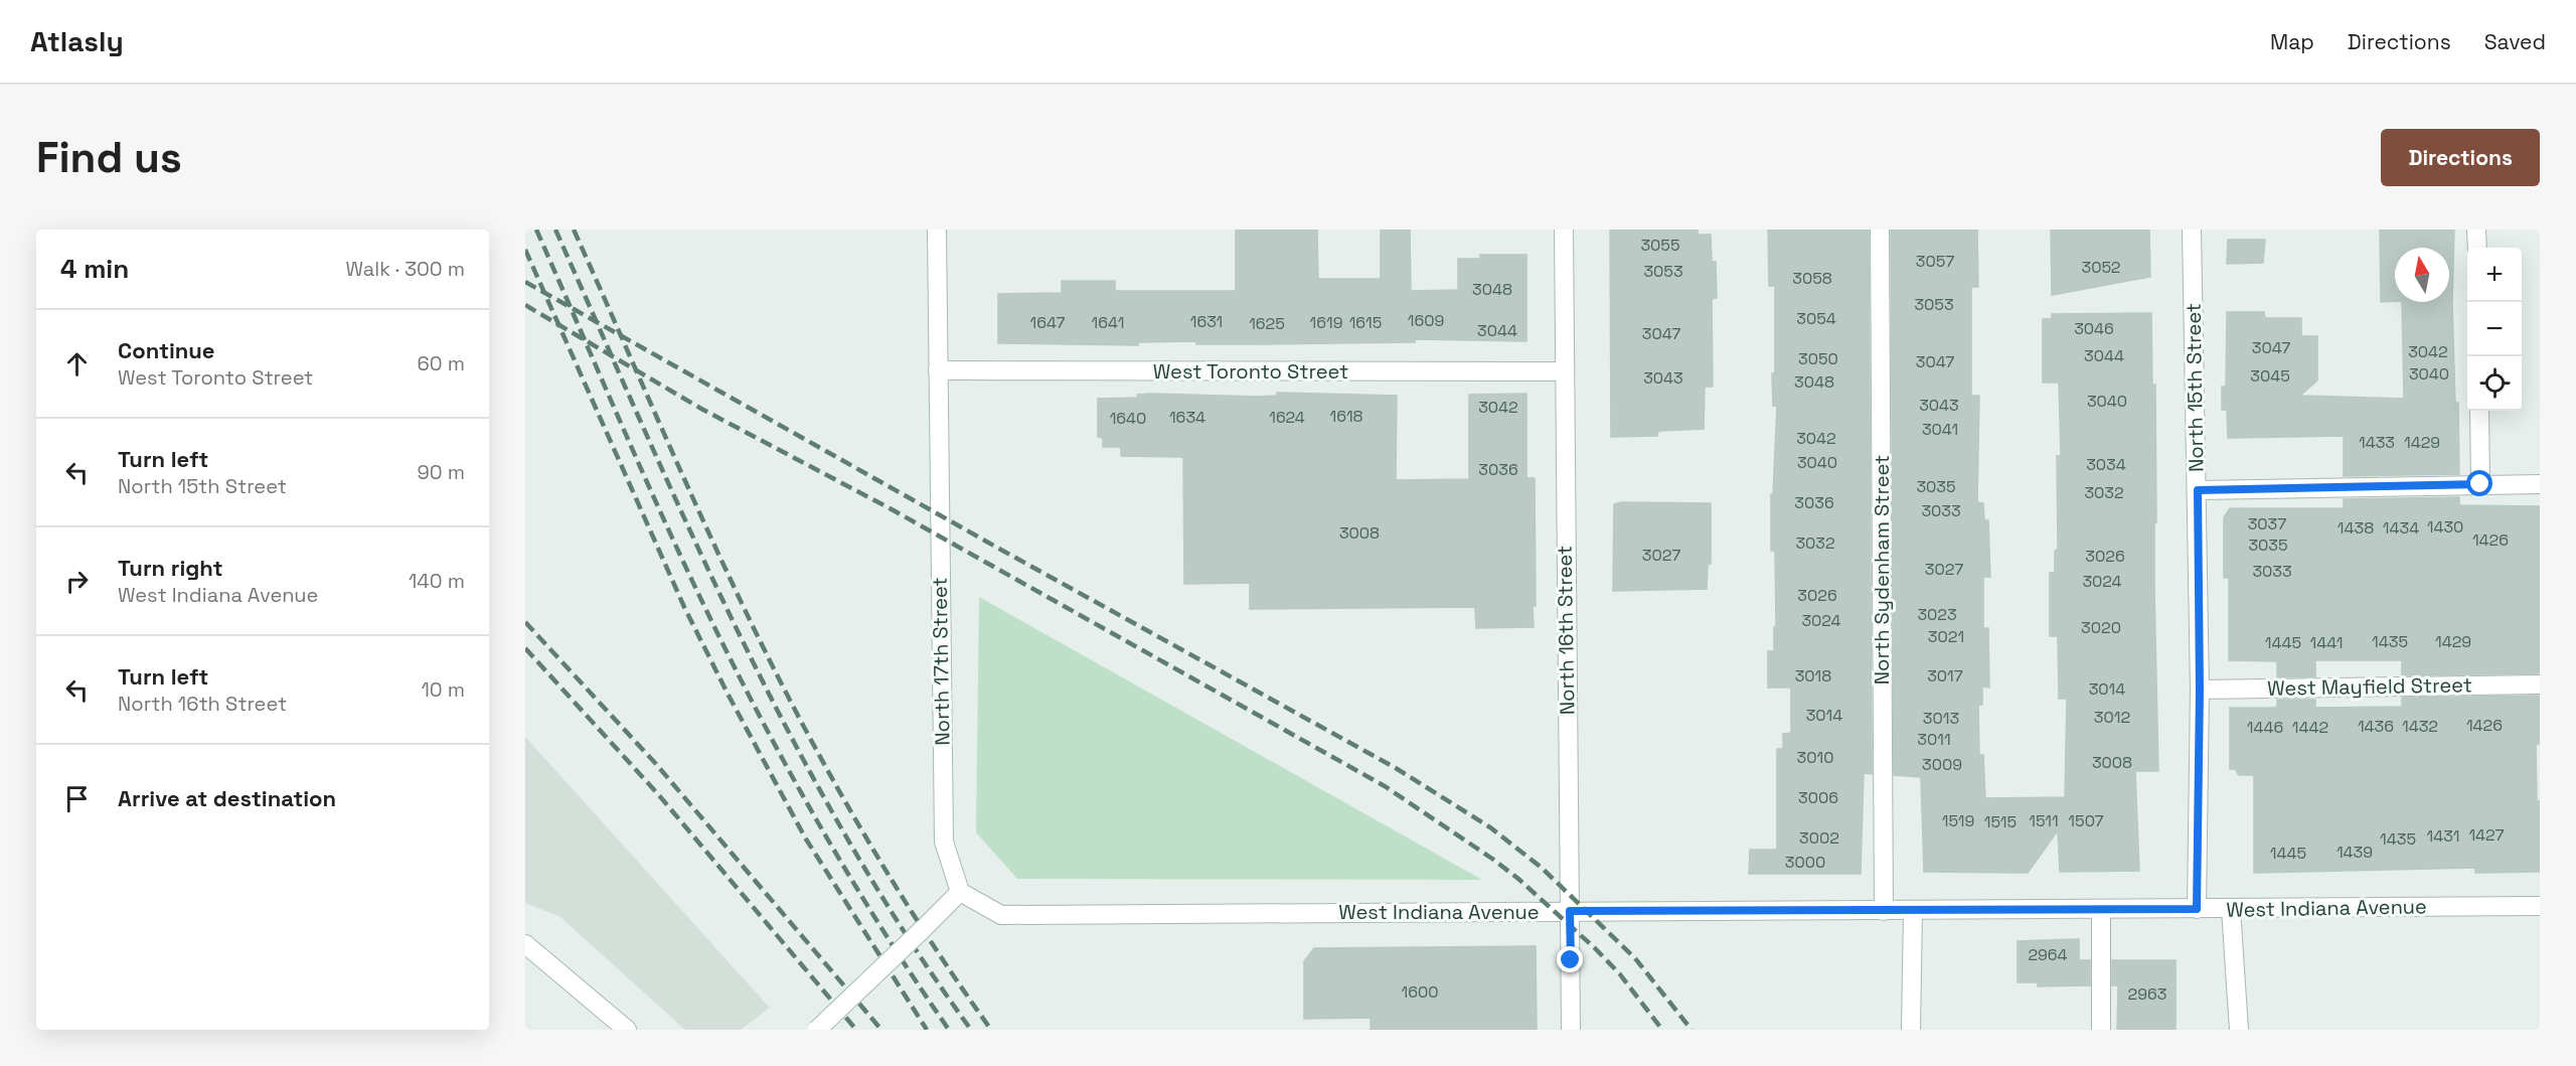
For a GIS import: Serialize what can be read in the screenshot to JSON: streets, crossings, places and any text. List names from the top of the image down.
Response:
{
  "streets": {
    "street": [
      "West Toronto Street",
      "North 15th Street",
      "North Sydenham Street",
      "North 16th Street",
      "North 17th Street",
      "West Mayfield Street",
      "West Indiana Avenue"
    ]
  },
  "crossings": [
    ["West Toronto Street", "North 16th Street"],
    ["West Toronto Street", "North 17th Street"],
    ["North 15th Street", "West Mayfield Street"],
    ["North 15th Street", "West Indiana Avenue"],
    ["North Sydenham Street", "West Indiana Avenue"],
    ["North 16th Street", "West Indiana Avenue"],
    ["North 17th Street", "West Indiana Avenue"]
  ],
  "house_numbers": [
    "3055",
    "3057",
    "3052",
    "3053",
    "3058",
    "3048",
    "3053",
    "3054",
    "1609",
    "1631",
    "1647",
    "1641",
    "1619",
    "1615",
    "1625",
    "3046",
    "3044",
    "3047",
    "3047",
    "3042",
    "3044",
    "3050",
    "3047",
    "3040",
    "3045",
    "3043",
    "3048",
    "3040",
    "3043",
    "3042",
    "1618",
    "1634",
    "1624",
    "1640",
    "3041",
    "3042",
    "1433",
    "1429",
    "3040",
    "3034",
    "3036",
    "3035",
    "3032",
    "3036",
    "3033",
    "3037",
    "1430",
    "1438",
    "1434",
    "3008",
    "1426",
    "3032",
    "3035",
    "3027",
    "3026",
    "3027",
    "3033",
    "3024",
    "3026",
    "3023",
    "3024",
    "3020",
    "3021",
    "1435",
    "1429",
    "1445",
    "1441",
    "3018",
    "3017",
    "3014",
    "3014",
    "3012",
    "3013",
    "1426",
    "1436",
    "1432",
    "1446",
    "1442",
    "3011",
    "3010",
    "3008",
    "3009",
    "3006",
    "1519",
    "1511",
    "1507",
    "1515",
    "1427",
    "1431",
    "3002",
    "1435",
    "1439",
    "1445",
    "3000",
    "2964",
    "1600",
    "2963"
  ],
  "north": "top",
  "page": {
    "header": "Atlasly",
    "nav": ["Map", "Directions", "Saved"],
    "buttons": "Directions",
    "title": "Find us",
    "heading": ["4 min", "Walk · 300 m"],
    "map_buttons": ["+", "−"],
    "list": [
      ["Continue", "West Toronto Street", "60 m"],
      ["Turn left", "North 15th Street", "90 m"],
      ["Turn right", "West Indiana Avenue", "140 m"],
      ["Turn left", "North 16th Street", "10 m"],
      "Arrive at destination"
    ]
  }
}
